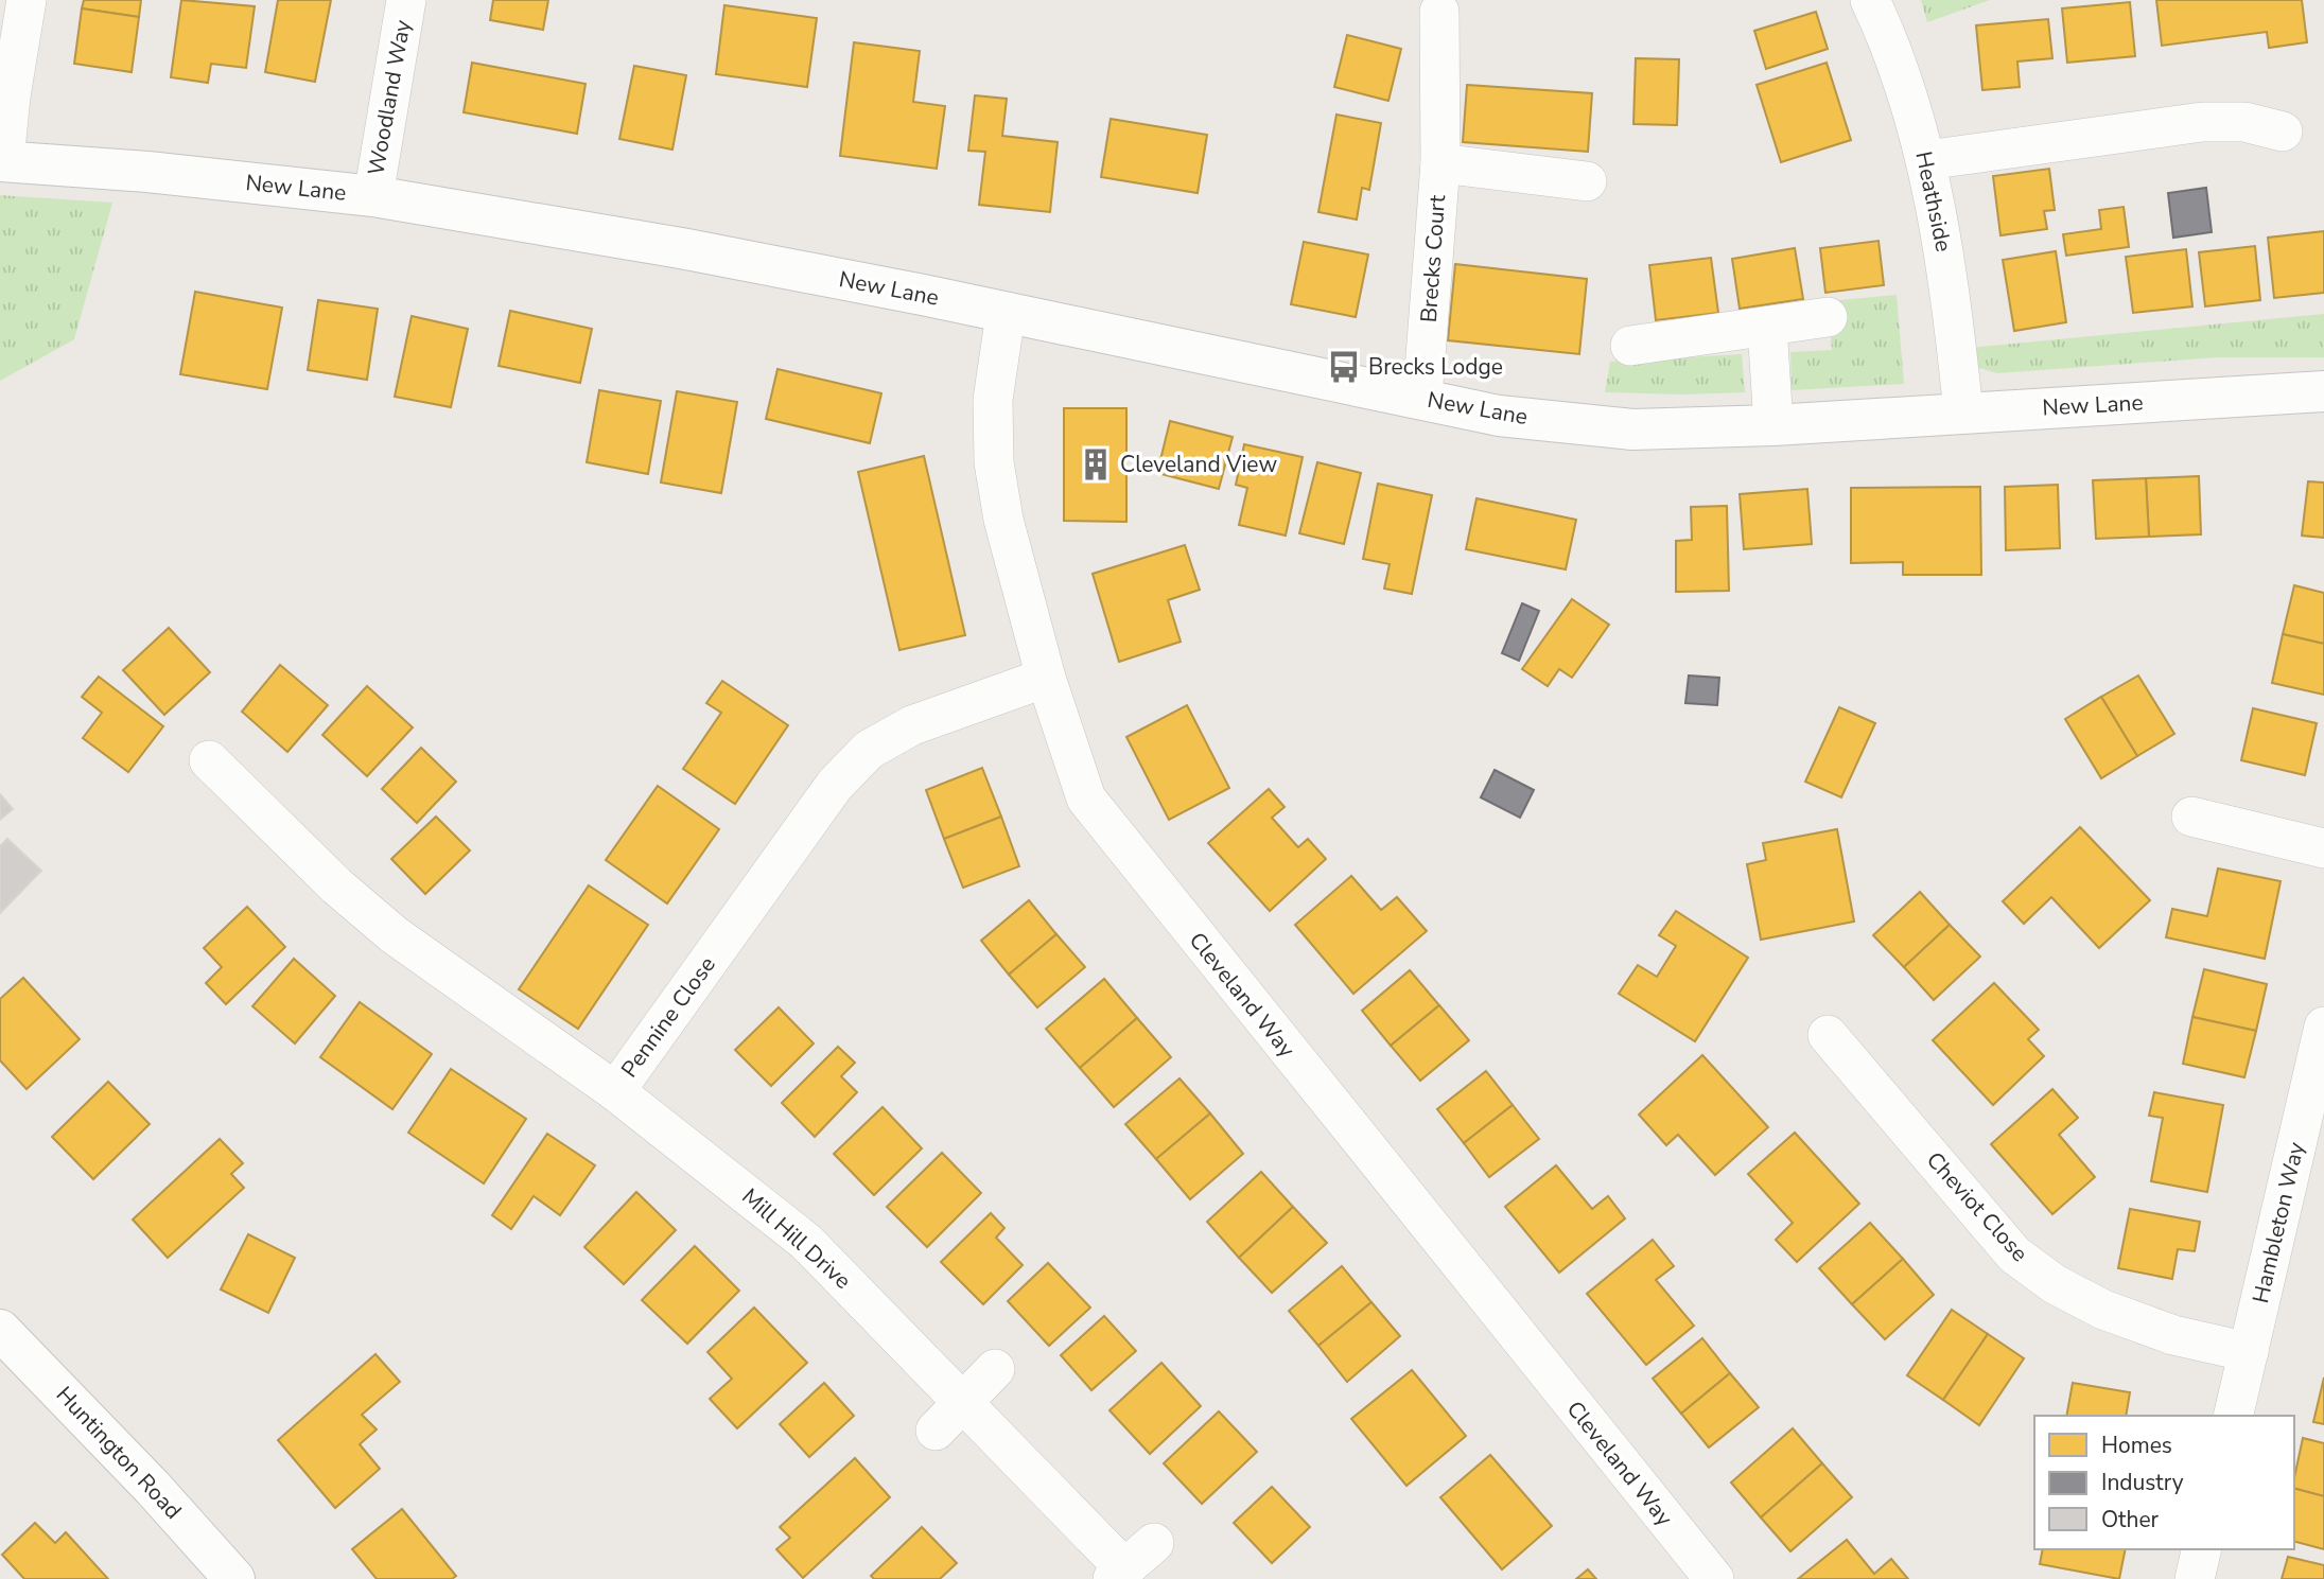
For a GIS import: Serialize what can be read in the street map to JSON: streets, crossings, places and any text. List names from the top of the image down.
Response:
{
  "streets": {
    "street": [
      "Woodland Way",
      "New Lane",
      "Heathside",
      "Brecks Court",
      "Cleveland Way",
      "Pennine Close",
      "Cheviot Close",
      "Hambleton Way",
      "Mill Hill Drive",
      "Huntington Road"
    ]
  },
  "crossings": [
    ["Woodland Way", "New Lane"],
    ["New Lane", "Heathside"],
    ["New Lane", "Brecks Court"],
    ["New Lane", "Cleveland Way"],
    ["Cleveland Way", "Pennine Close"],
    ["Pennine Close", "Mill Hill Drive"],
    ["Cheviot Close", "Hambleton Way"]
  ],
  "places": {
    "bus stop": ["Brecks Lodge"],
    "building": ["Cleveland View"]
  },
  "legend": ["Homes", "Industry", "Other"]
}
